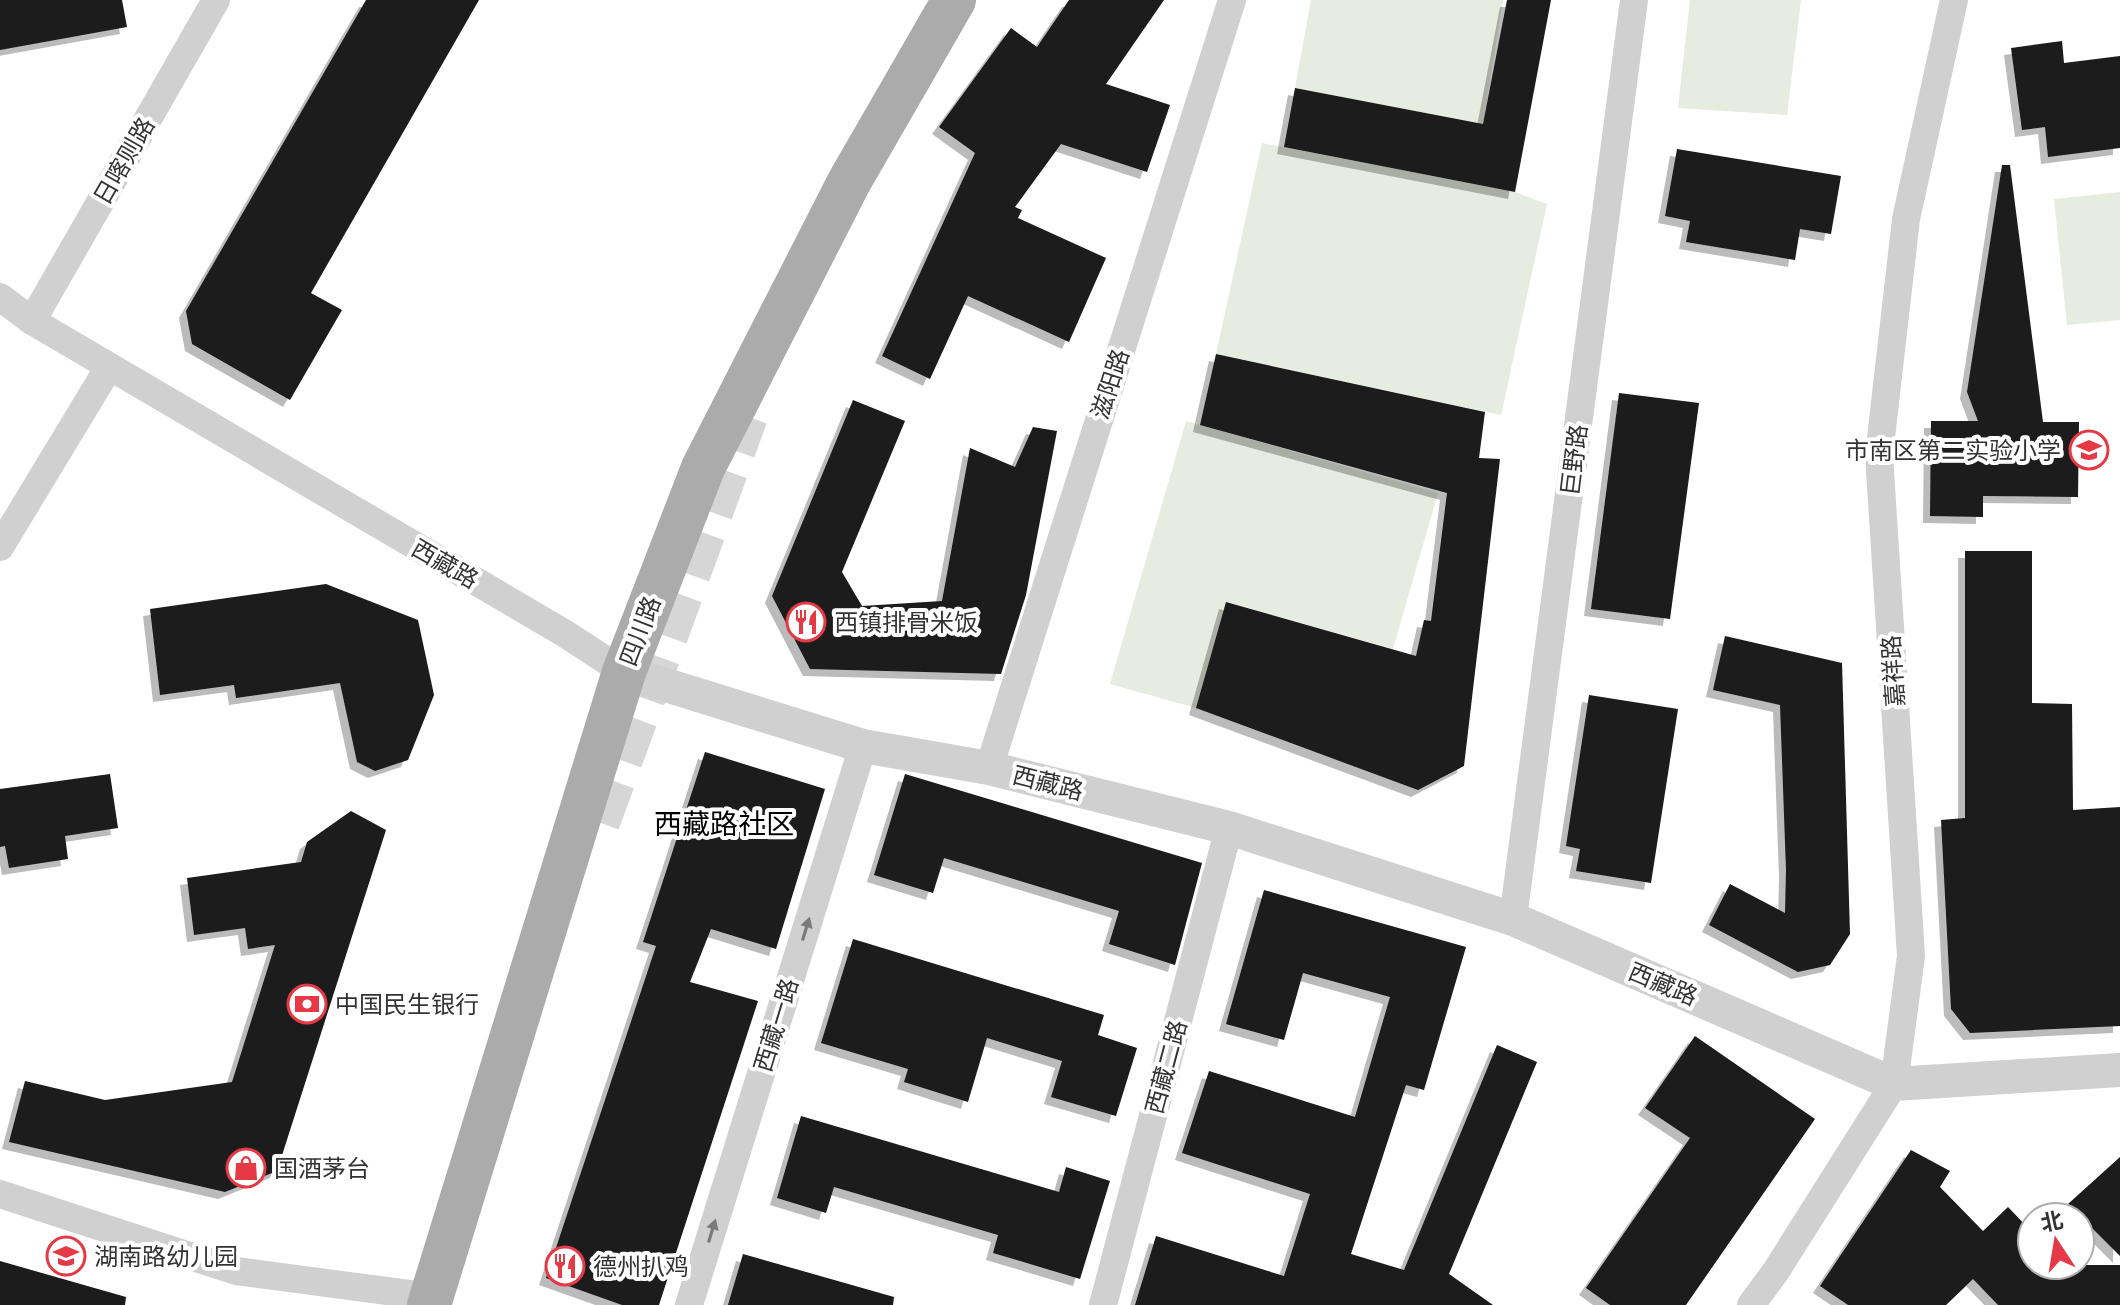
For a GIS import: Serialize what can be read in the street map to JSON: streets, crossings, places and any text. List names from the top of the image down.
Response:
{
  "streets": {
    "main road": ["四川路"],
    "street": [
      "日喀则路",
      "滋阳路",
      "巨野路",
      "西藏路",
      "嘉祥路",
      "西藏一路",
      "西藏二路"
    ]
  },
  "crossings": [
    ["日喀则路", "西藏路"],
    ["滋阳路", "西藏路"],
    ["巨野路", "西藏路"],
    ["西藏路", "四川路"],
    ["西藏路", "嘉祥路"],
    ["西藏路", "西藏一路"],
    ["西藏路", "西藏二路"]
  ],
  "one_way": ["西藏一路"],
  "districts": ["西藏路社区"],
  "places": {
    "school or university": ["市南区第二实验小学", "湖南路幼儿园"],
    "restaurant": ["西镇排骨米饭", "德州扒鸡"],
    "bank": ["中国民生银行"],
    "shop": ["国酒茅台"]
  },
  "north": "top"
}
